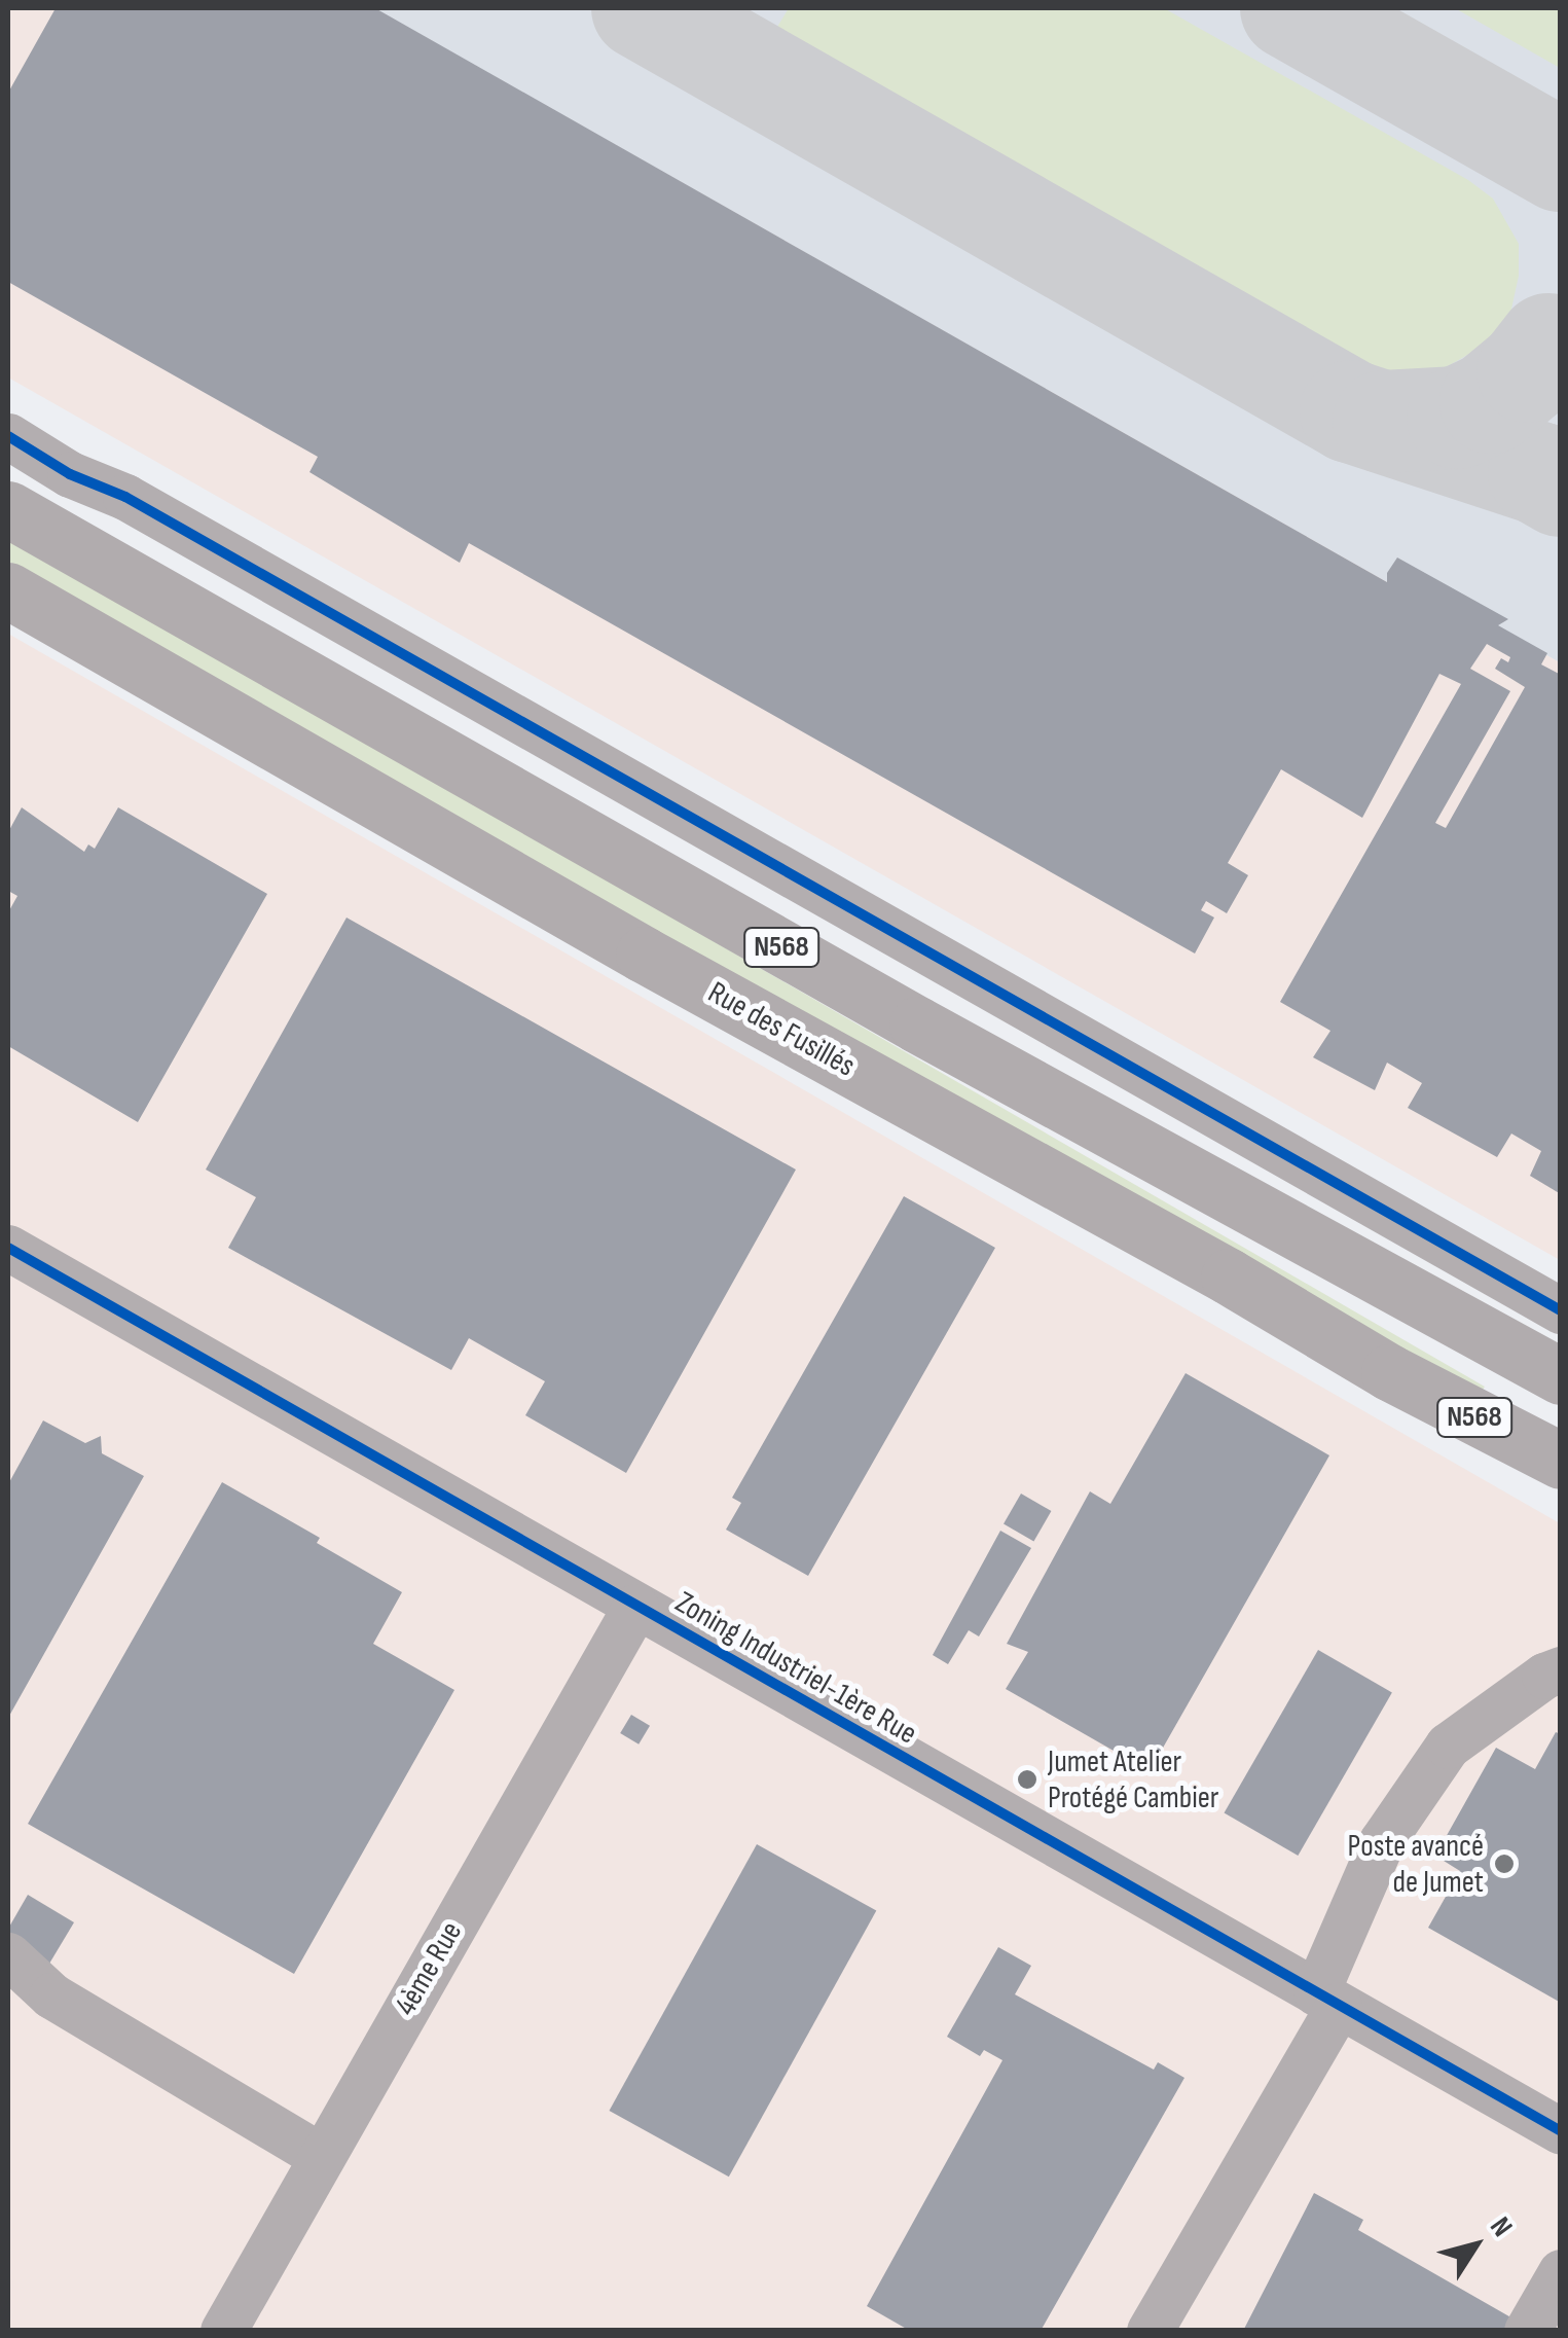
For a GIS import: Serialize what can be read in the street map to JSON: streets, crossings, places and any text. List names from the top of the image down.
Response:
{
  "streets": {
    "highway": ["N568", "Rue des Fusillés"],
    "street": ["Zoning Industriel-1ère Rue", "4ème Rue"]
  },
  "crossings": [
    ["Zoning Industriel-1ère Rue", "4ème Rue"]
  ],
  "places": ["Jumet Atelier Protégé Cambier", "Poste avancé de Jumet"],
  "north": "top right"
}
